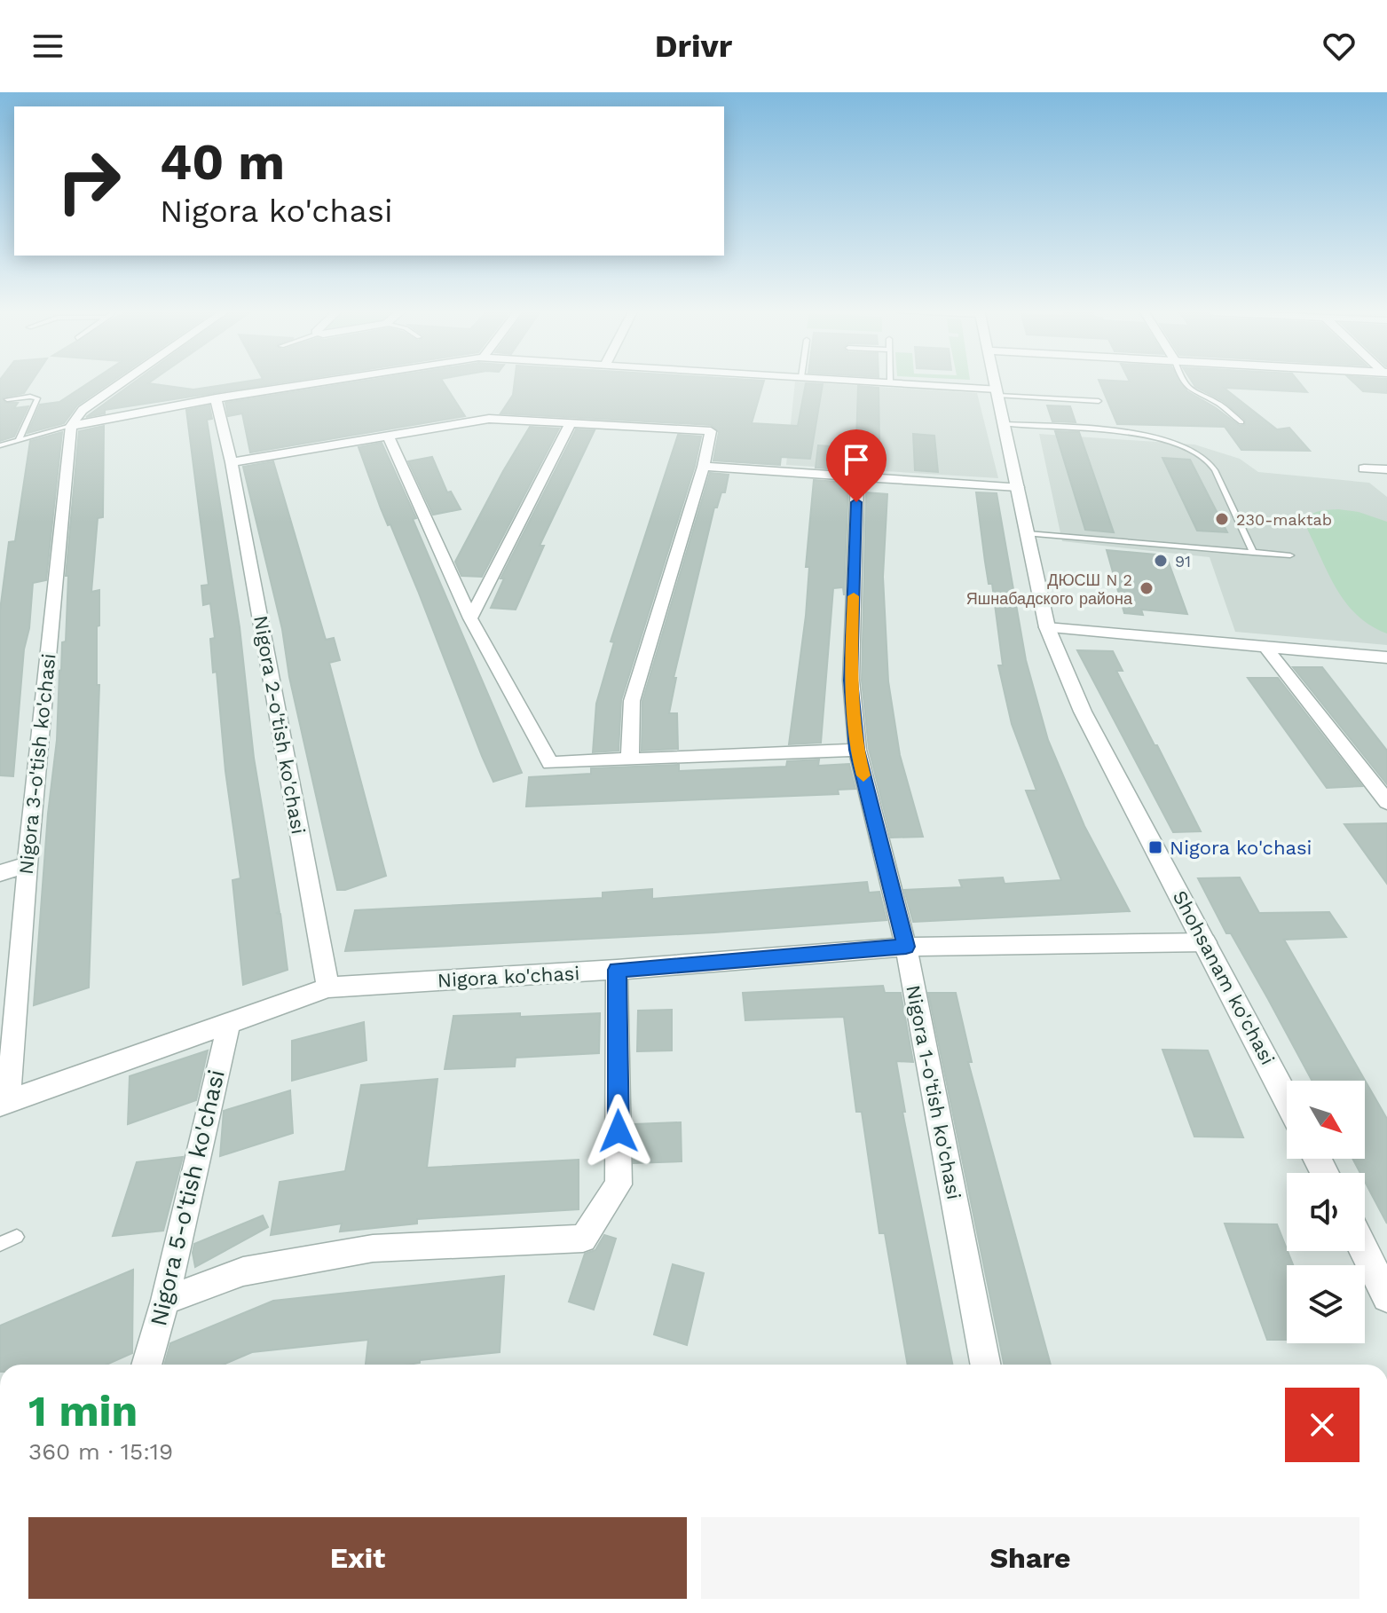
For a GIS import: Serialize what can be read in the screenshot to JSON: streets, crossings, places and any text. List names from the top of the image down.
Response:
{
  "streets": {
    "street": [
      "Nigora 2-o'tish ko'chasi",
      "Nigora 3-o'tish ko'chasi",
      "Nigora ko'chasi",
      "Shohsanam ko'chasi",
      "Nigora 1-o'tish ko'chasi",
      "Nigora 5-o'tish ko'chasi"
    ]
  },
  "crossings": [
    ["Nigora 2-o'tish ko'chasi", "Nigora ko'chasi"],
    ["Nigora 3-o'tish ko'chasi", "Nigora ko'chasi"],
    ["Nigora ko'chasi", "Shohsanam ko'chasi"],
    ["Nigora ko'chasi", "Nigora 1-o'tish ko'chasi"],
    ["Nigora ko'chasi", "Nigora 5-o'tish ko'chasi"]
  ],
  "places": {
    "other": ["230-maktab", "91", "ДЮСШ N 2 Яшнабадского района"],
    "transit": ["Nigora ko'chasi"]
  },
  "north": "bottom right",
  "page": {
    "header": "Drivr",
    "turn": ["40 m", "Nigora ko'chasi"],
    "heading": ["1 min", "360 m · 15:19"],
    "buttons": ["Exit", "Share"]
  }
}
